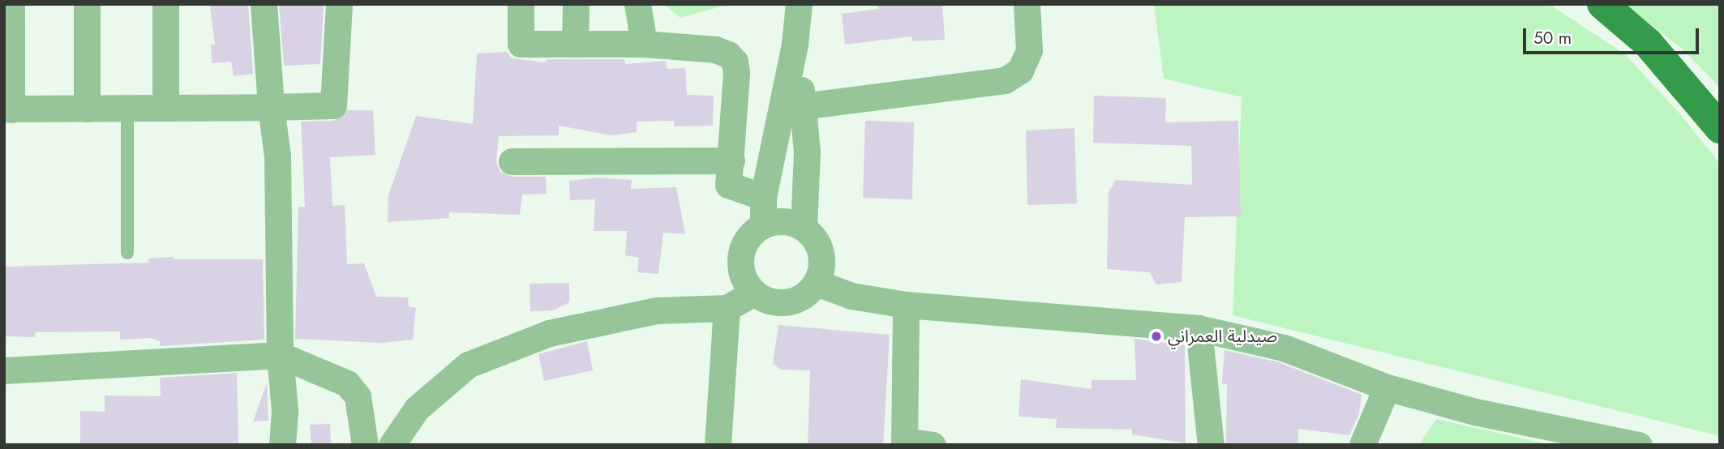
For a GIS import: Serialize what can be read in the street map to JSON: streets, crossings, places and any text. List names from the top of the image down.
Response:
{
  "places": ["صيدلية العمراني"],
  "scale_bar": "50 m"
}
